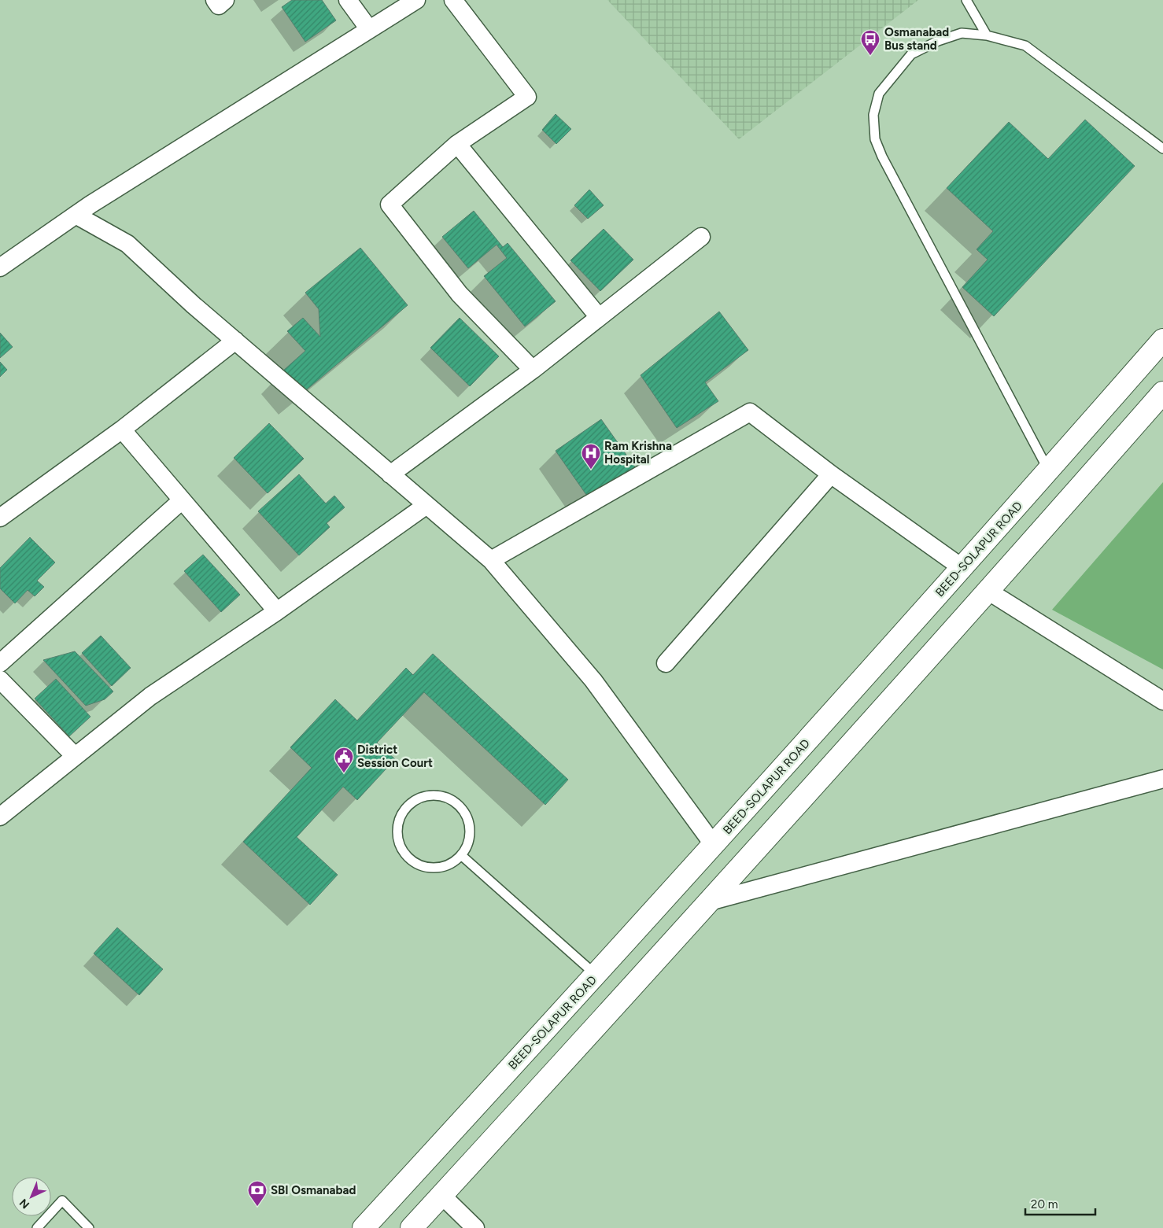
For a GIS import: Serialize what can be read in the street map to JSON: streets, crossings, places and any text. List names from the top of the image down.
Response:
{
  "streets": {
    "main road": ["BEED-SOLAPUR ROAD"]
  },
  "places": {
    "bus stop": ["Osmanabad Bus stand"],
    "hospital": ["Ram Krishna Hospital"],
    "public building": ["District Session Court"],
    "bank": ["SBI Osmanabad"]
  },
  "scale_bar": "20 m",
  "north": "bottom left"
}
